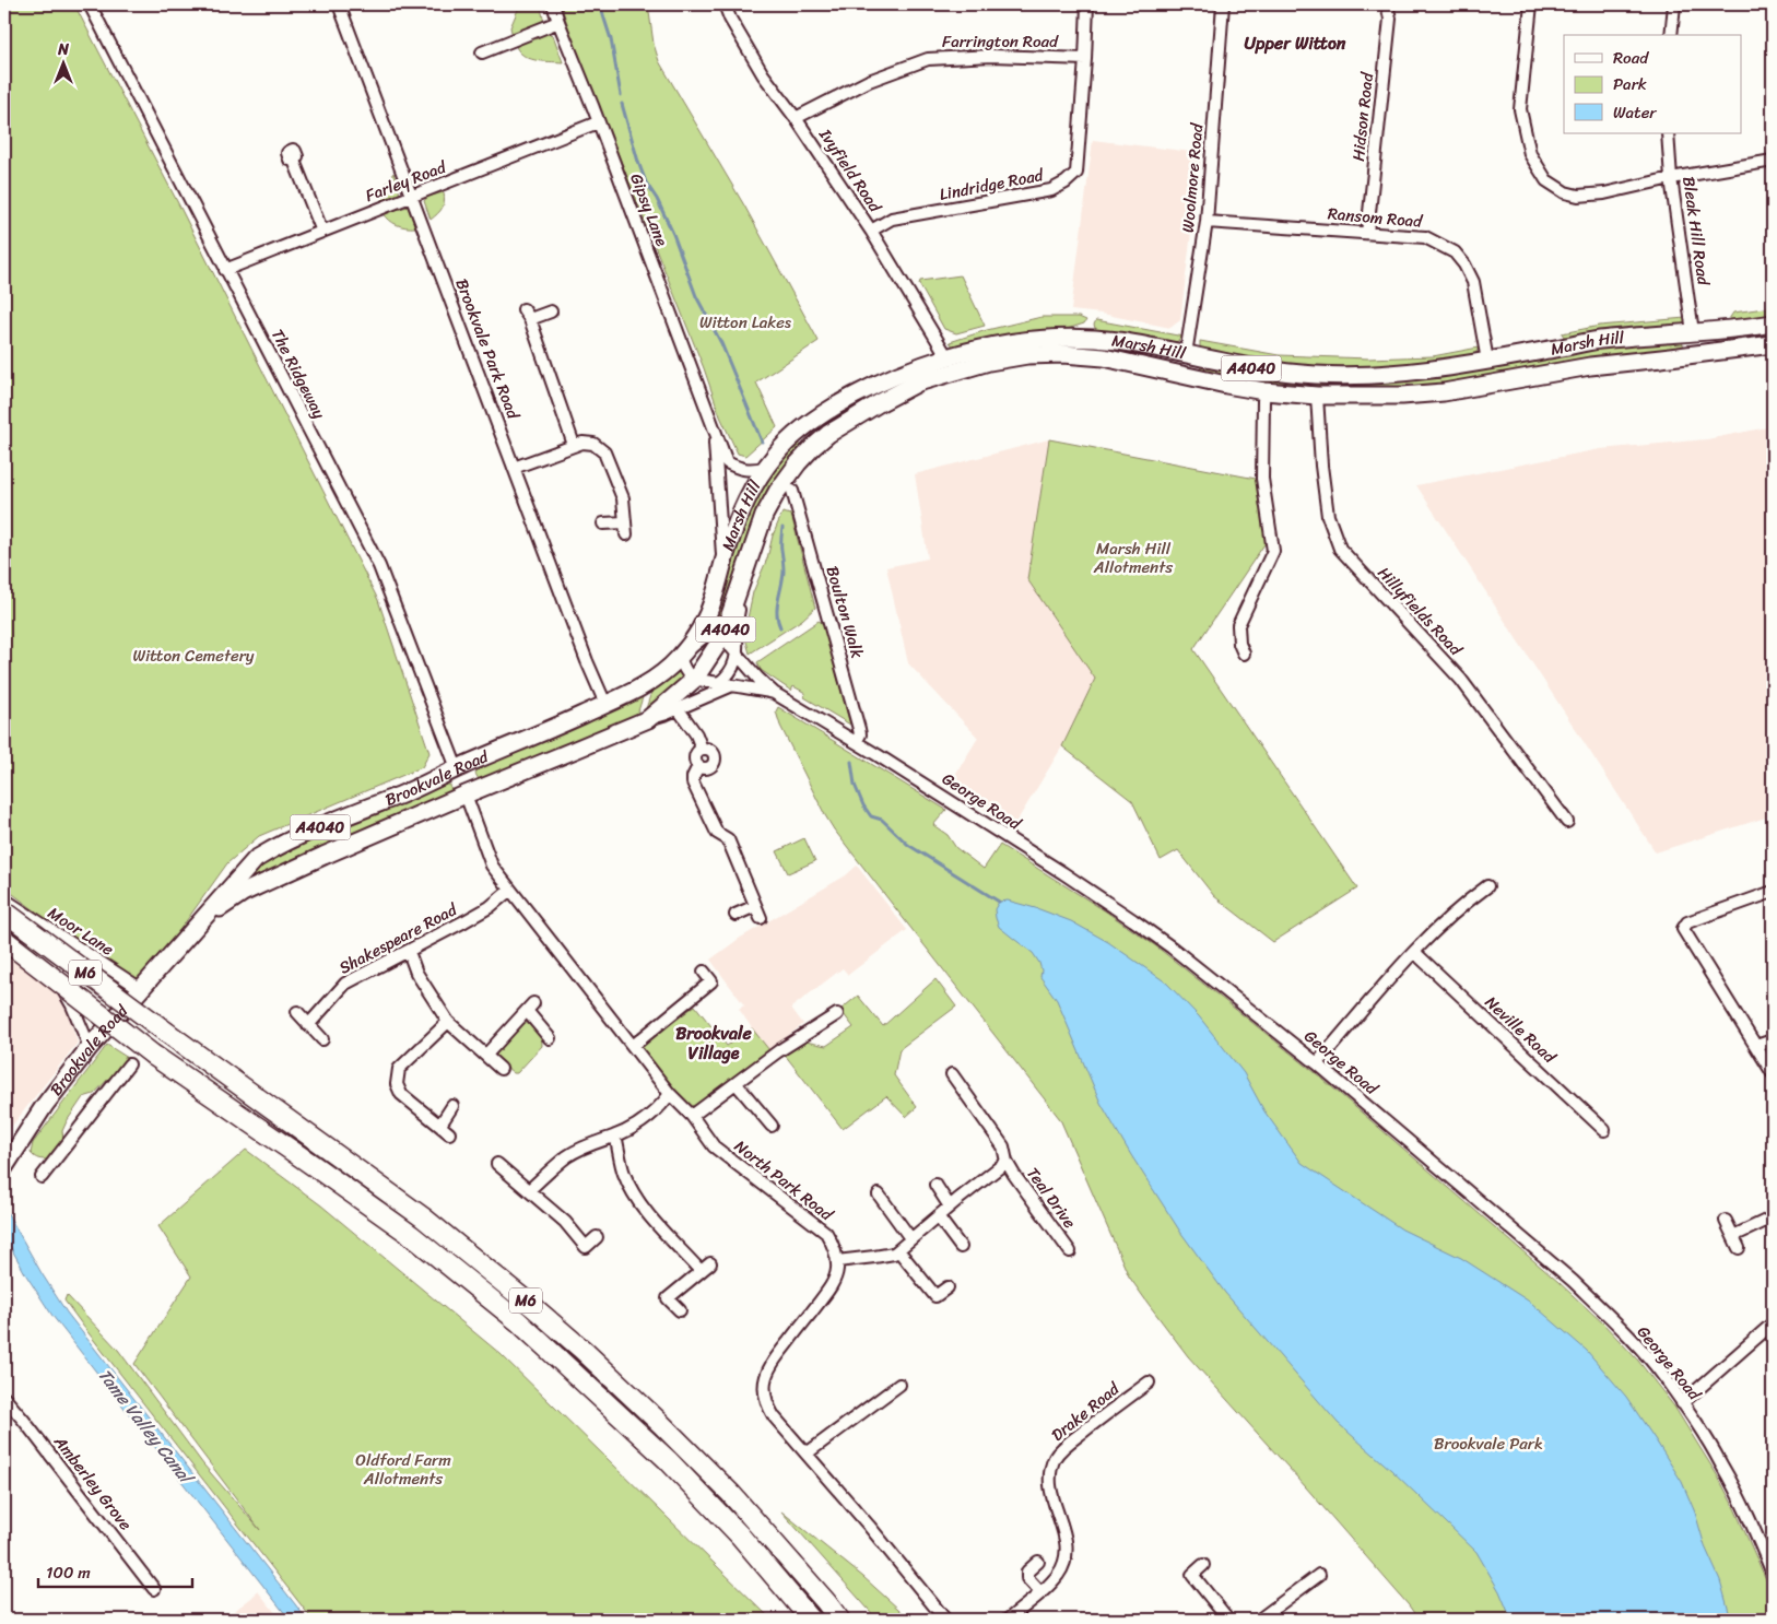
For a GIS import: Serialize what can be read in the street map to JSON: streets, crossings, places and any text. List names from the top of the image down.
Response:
{
  "streets": {
    "highway": ["M6"],
    "main road": ["Marsh Hill", "A4040", "Brookvale Road"],
    "street": [
      "Farrington Road",
      "Hidson Road",
      "Ivyfield Road",
      "Woolmore Road",
      "Farley Road",
      "Lindridge Road",
      "Gipsy Lane",
      "Ransom Road",
      "Bleak Hill Road",
      "Brookvale Park Road",
      "The Ridgeway",
      "Hillyfields Road",
      "Boulton Walk",
      "George Road",
      "Moor Lane",
      "Shakespeare Road",
      "Neville Road",
      "North Park Road",
      "Teal Drive",
      "Drake Road",
      "Amberley Grove"
    ]
  },
  "crossings": [
    ["Farrington Road", "Ivyfield Road"],
    ["Farrington Road", "Lindridge Road"],
    ["Hidson Road", "Ransom Road"],
    ["Ivyfield Road", "Lindridge Road"],
    ["Ivyfield Road", "Marsh Hill"],
    ["Woolmore Road", "Ransom Road"],
    ["Woolmore Road", "Marsh Hill"],
    ["Farley Road", "Gipsy Lane"],
    ["Farley Road", "Brookvale Park Road"],
    ["Farley Road", "The Ridgeway"],
    ["Gipsy Lane", "Marsh Hill"],
    ["Ransom Road", "Marsh Hill"],
    ["Bleak Hill Road", "Marsh Hill"],
    ["Marsh Hill", "Hillyfields Road"],
    ["Marsh Hill", "Brookvale Road"],
    ["Marsh Hill", "George Road"],
    ["Brookvale Park Road", "Brookvale Road"],
    ["The Ridgeway", "Brookvale Road"],
    ["Boulton Walk", "George Road"],
    ["Brookvale Road", "George Road"],
    ["Brookvale Road", "Moor Lane"],
    ["Brookvale Road", "North Park Road"],
    ["Shakespeare Road", "North Park Road"],
    ["North Park Road", "Teal Drive"]
  ],
  "districts": ["Upper Witton", "Brookvale Village"],
  "water": ["Tame Valley Canal"],
  "parks": [
    "Witton Lakes",
    "Marsh Hill Allotments",
    "Witton Cemetery",
    "Brookvale Park",
    "Oldford Farm Allotments"
  ],
  "legend": ["Road", "Park", "Water"],
  "scale_bar": "100 m",
  "north": "top"
}
